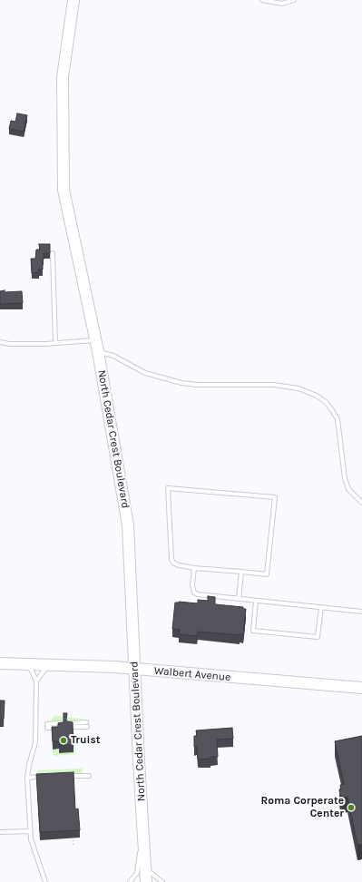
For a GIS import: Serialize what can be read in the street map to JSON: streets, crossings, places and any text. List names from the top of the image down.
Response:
{
  "streets": {
    "main road": ["North Cedar Crest Boulevard", "Walbert Avenue"]
  },
  "crossings": [
    ["North Cedar Crest Boulevard", "Walbert Avenue"]
  ],
  "places": ["Truist", "Roma Corperate Center"]
}
